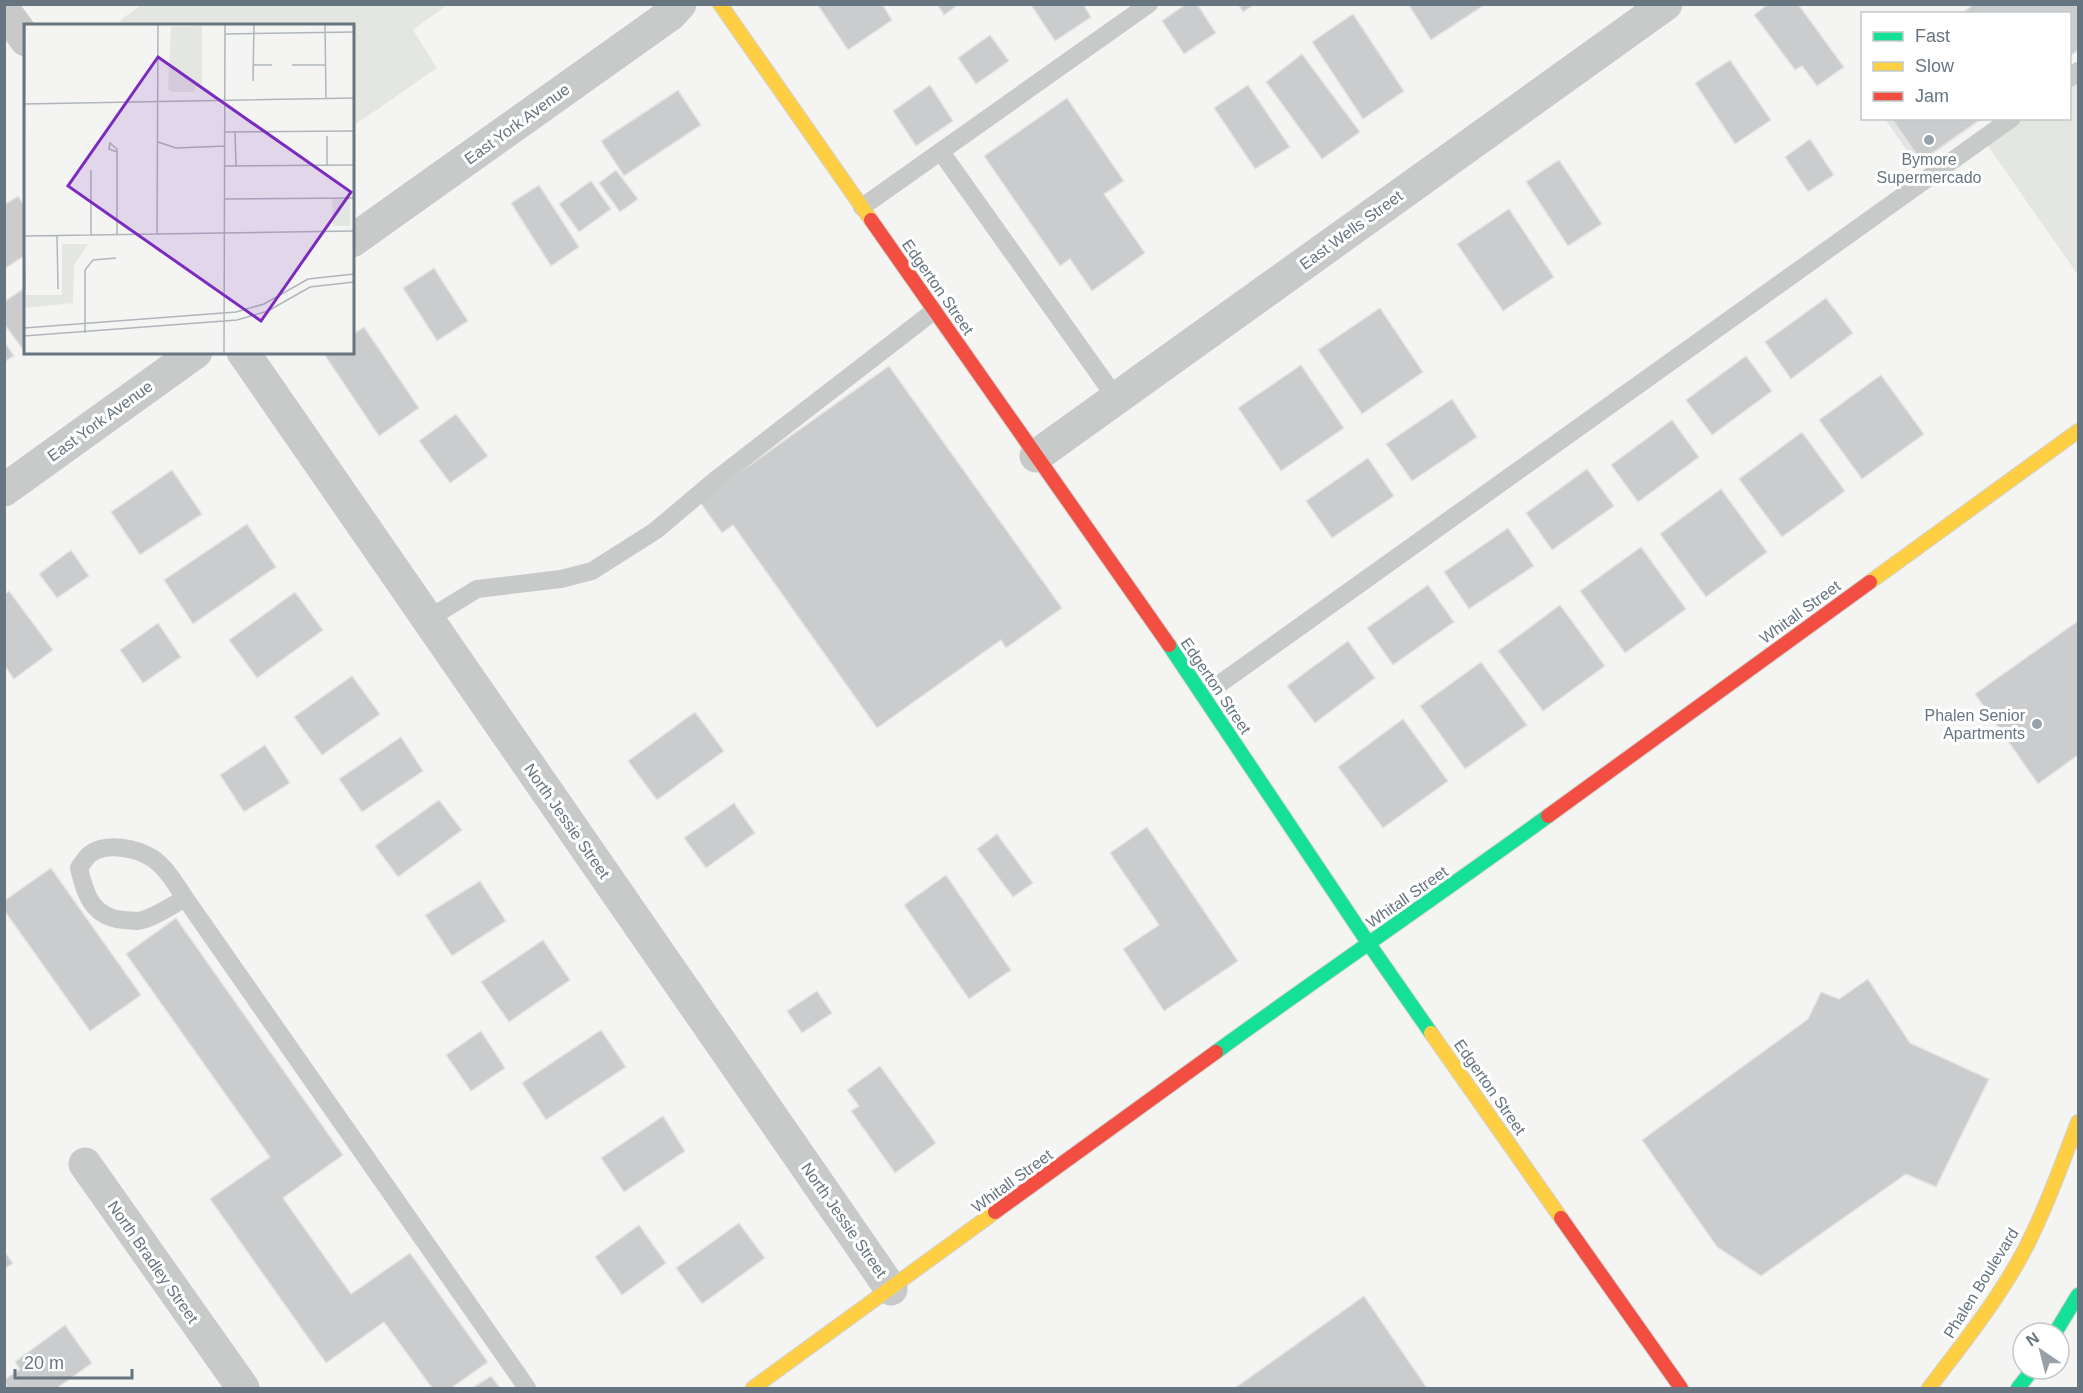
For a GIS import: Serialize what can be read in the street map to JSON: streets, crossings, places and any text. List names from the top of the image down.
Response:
{
  "streets": {
    "street": [
      "East York Avenue",
      "East Wells Street",
      "Edgerton Street",
      "Whitall Street",
      "North Jessie Street",
      "North Bradley Street",
      "Phalen Boulevard"
    ]
  },
  "crossings": [
    ["East Wells Street", "Edgerton Street"],
    ["Edgerton Street", "Whitall Street"],
    ["Whitall Street", "North Jessie Street"]
  ],
  "places": ["Bymore Supermercado", "Phalen Senior Apartments"],
  "legend": ["Fast", "Slow", "Jam"],
  "scale_bar": "20 m",
  "north": "top left"
}
